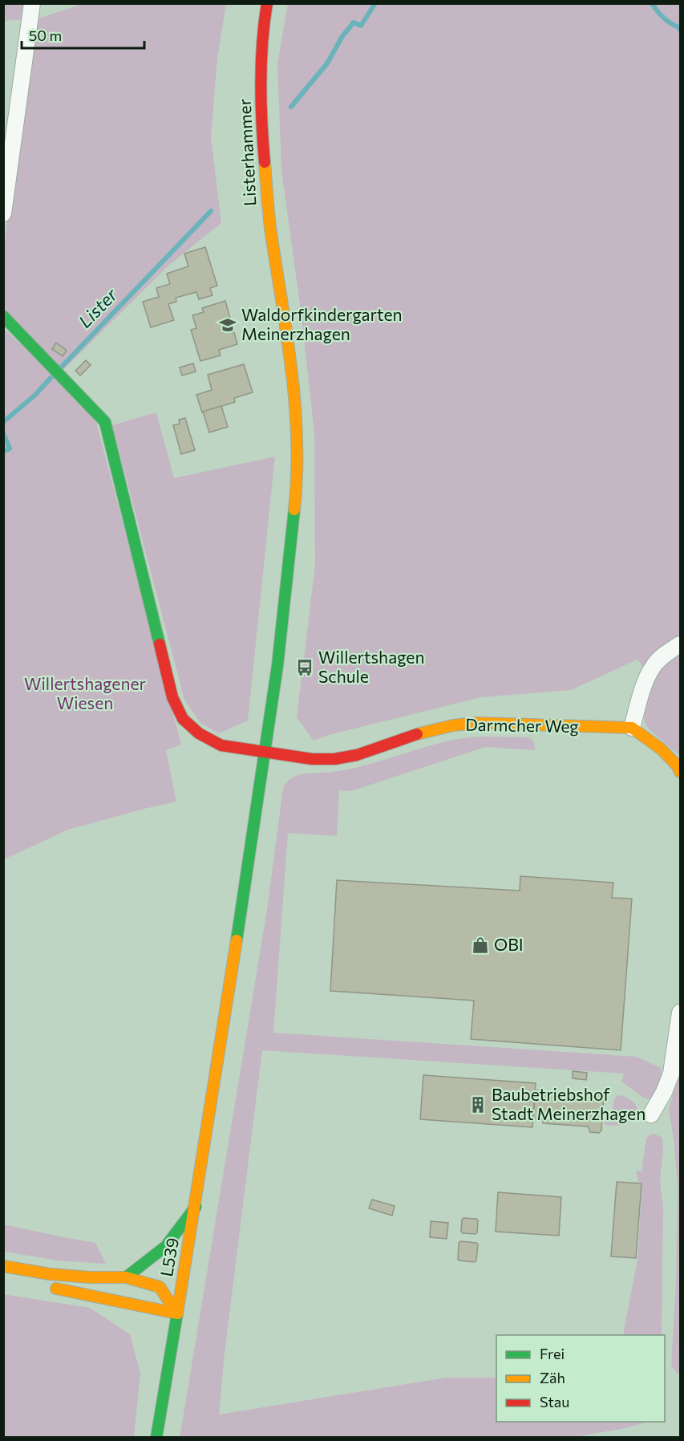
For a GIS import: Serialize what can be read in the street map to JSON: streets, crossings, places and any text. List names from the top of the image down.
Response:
{
  "streets": {
    "main road": ["Listerhammer", "Darmcher Weg", "L539"]
  },
  "crossings": [
    ["Listerhammer", "Darmcher Weg"],
    ["Listerhammer", "L539"],
    ["Darmcher Weg", "L539"]
  ],
  "water": ["Lister"],
  "parks": ["Willertshagener Wiesen"],
  "places": {
    "school or university": ["Waldorfkindergarten Meinerzhagen"],
    "bus stop": ["Willertshagen Schule"],
    "shop": ["OBI"],
    "building": ["Baubetriebshof Stadt Meinerzhagen"]
  },
  "legend": ["Frei", "Zäh", "Stau"],
  "scale_bar": "50 m"
}
